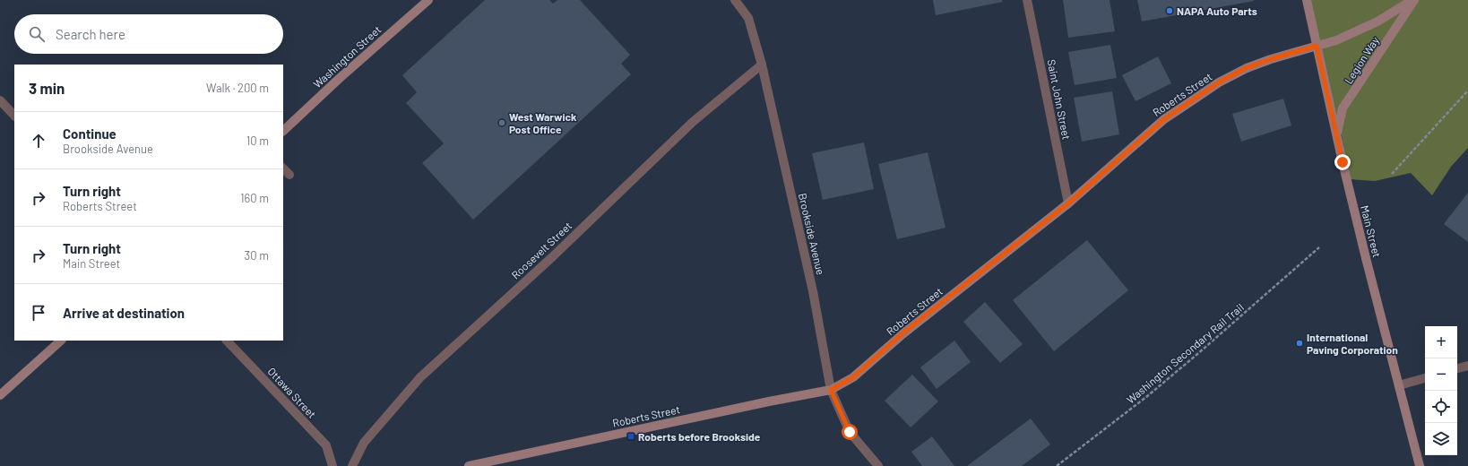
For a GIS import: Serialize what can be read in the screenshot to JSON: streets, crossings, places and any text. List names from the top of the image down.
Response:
{
  "streets": {
    "main road": [
      "Washington Street",
      "Legion Way",
      "Roberts Street",
      "Main Street"
    ],
    "street": [
      "Saint John Street",
      "Brookside Avenue",
      "Roosevelt Street",
      "Ottawa Street"
    ],
    "path": ["Washington Secondary Rail Trail"]
  },
  "crossings": [
    ["Legion Way", "Roberts Street"],
    ["Legion Way", "Main Street"],
    ["Roberts Street", "Saint John Street"],
    ["Roberts Street", "Main Street"],
    ["Roberts Street", "Brookside Avenue"],
    ["Brookside Avenue", "Roosevelt Street"]
  ],
  "places": {
    "other": ["NAPA Auto Parts", "West Warwick Post Office", "International Paving Corporation"],
    "transit": ["Roberts before Brookside"]
  },
  "page": {
    "search": "Search here",
    "heading": ["3 min", "Walk · 200 m"],
    "list": [
      ["Continue", "Brookside Avenue", "10 m"],
      ["Turn right", "Roberts Street", "160 m"],
      ["Turn right", "Main Street", "30 m"],
      "Arrive at destination"
    ],
    "map_buttons": ["+", "−"]
  }
}
